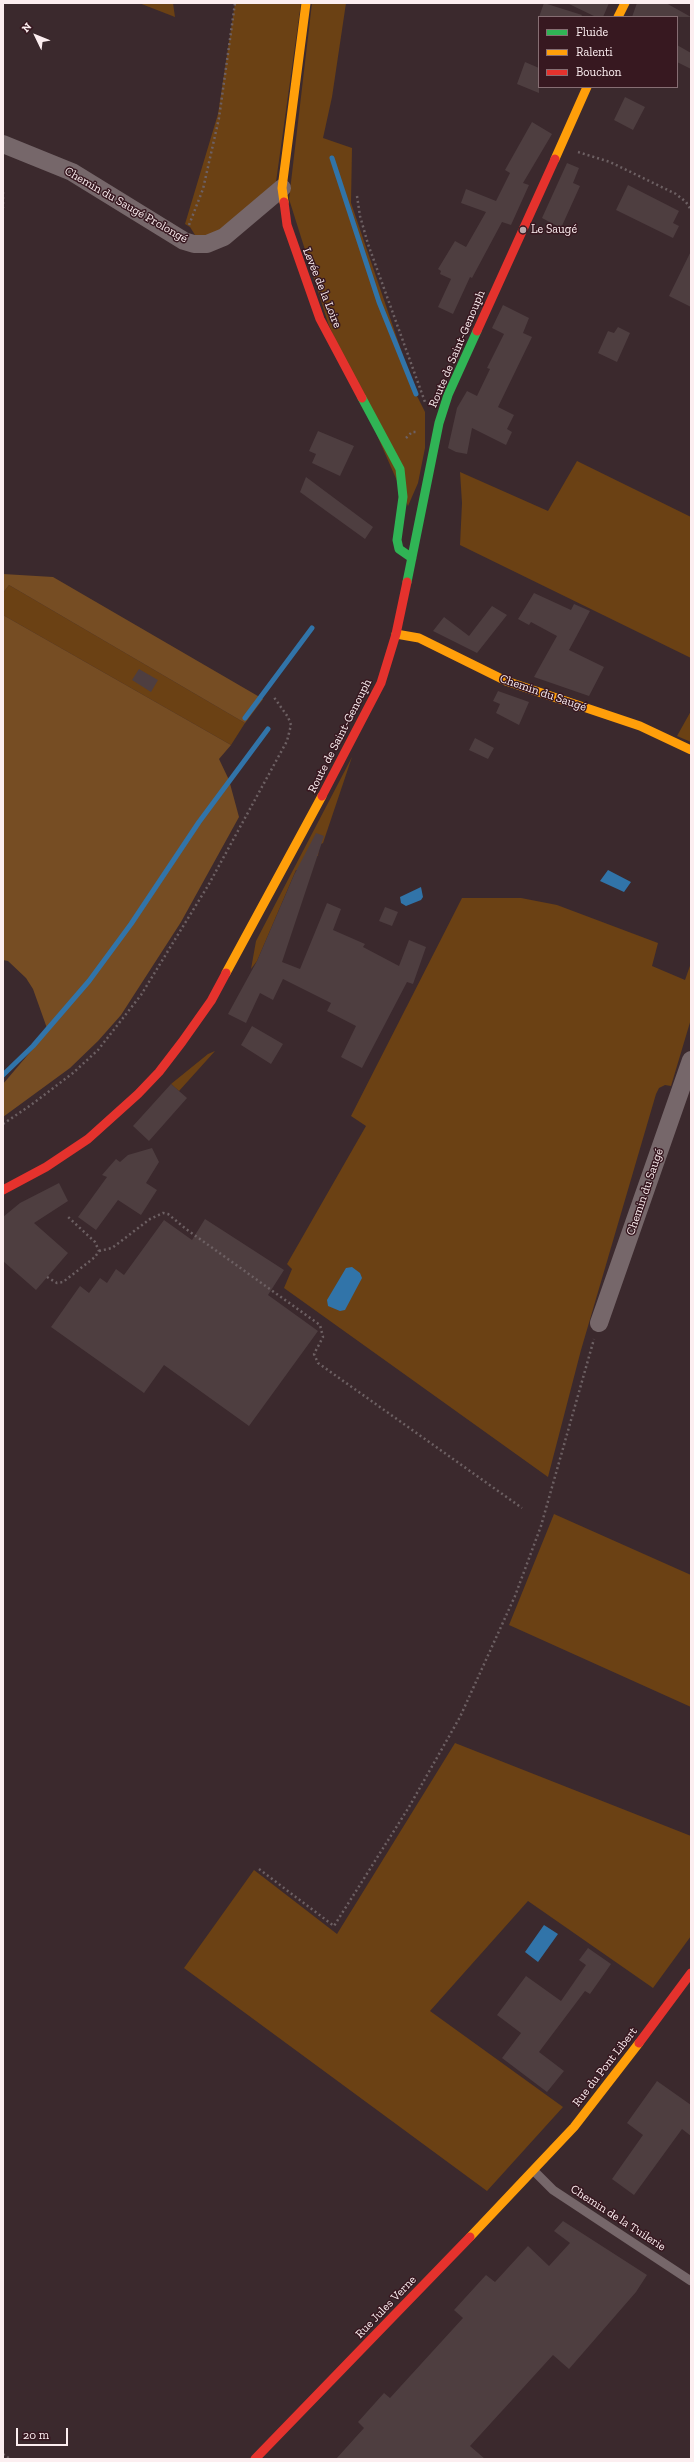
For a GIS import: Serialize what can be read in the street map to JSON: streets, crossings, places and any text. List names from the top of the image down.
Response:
{
  "streets": {
    "street": [
      "Chemin du Saugé Prolongé",
      "Levée de la Loire",
      "Route de Saint-Genouph",
      "Chemin du Saugé",
      "Rue du Pont Libert",
      "Rue Jules Verne"
    ],
    "lane": ["Chemin de la Tuilerie"]
  },
  "crossings": [
    ["Chemin du Saugé Prolongé", "Levée de la Loire"],
    ["Levée de la Loire", "Route de Saint-Genouph"],
    ["Route de Saint-Genouph", "Chemin du Saugé"],
    ["Rue du Pont Libert", "Chemin de la Tuilerie"],
    ["Rue du Pont Libert", "Rue Jules Verne"],
    ["Chemin de la Tuilerie", "Rue Jules Verne"]
  ],
  "places": ["Le Saugé"],
  "legend": ["Fluide", "Ralenti", "Bouchon"],
  "scale_bar": "20 m",
  "north": "top left"
}
